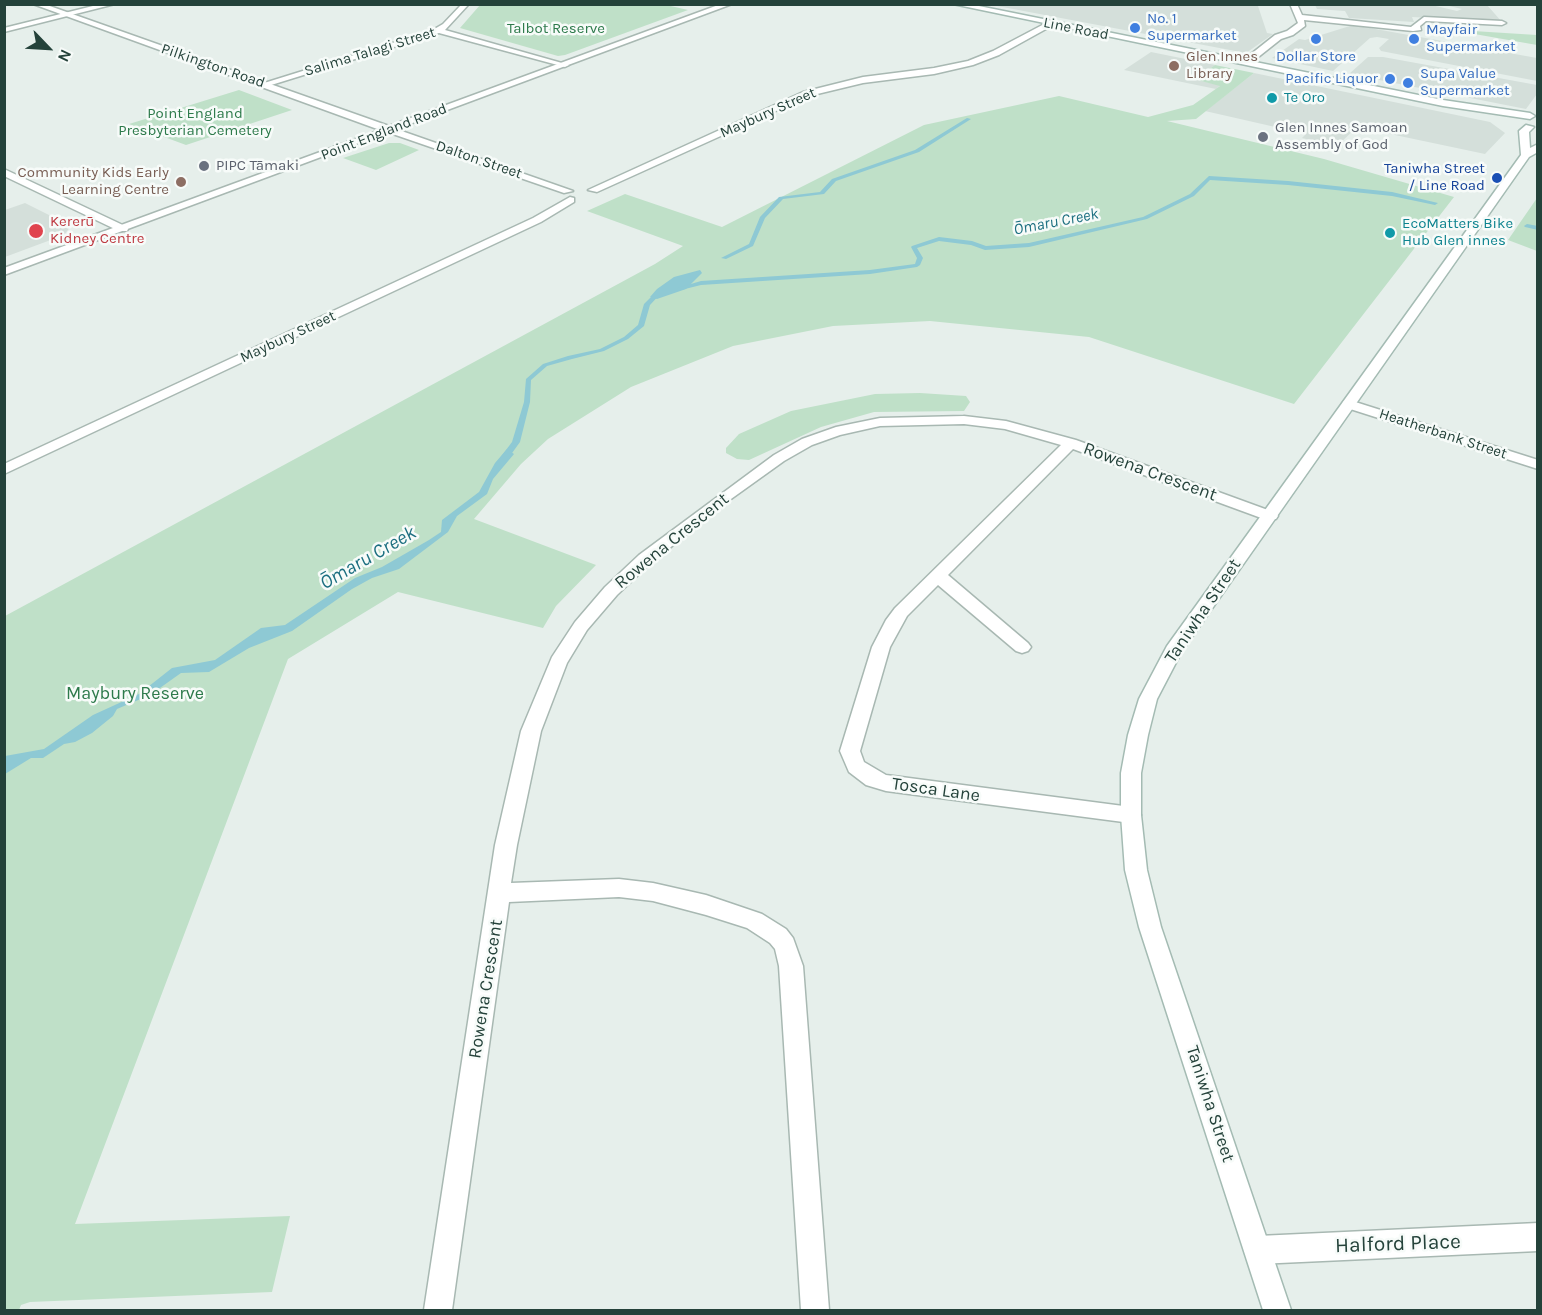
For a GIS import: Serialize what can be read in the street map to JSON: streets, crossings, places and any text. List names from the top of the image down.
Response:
{
  "streets": {
    "street": [
      "Line Road",
      "Salima Talagi Street",
      "Pilkington Road",
      "Maybury Street",
      "Point England Road",
      "Dalton Street",
      "Heatherbank Street",
      "Rowena Crescent",
      "Taniwha Street",
      "Tosca Lane",
      "Halford Place"
    ]
  },
  "crossings": [
    ["Line Road", "Maybury Street"],
    ["Salima Talagi Street", "Pilkington Road"],
    ["Pilkington Road", "Point England Road"],
    ["Pilkington Road", "Dalton Street"],
    ["Maybury Street", "Dalton Street"],
    ["Point England Road", "Dalton Street"],
    ["Heatherbank Street", "Taniwha Street"],
    ["Rowena Crescent", "Taniwha Street"],
    ["Rowena Crescent", "Tosca Lane"],
    ["Taniwha Street", "Tosca Lane"],
    ["Taniwha Street", "Halford Place"]
  ],
  "water": ["Ōmaru Creek"],
  "parks": ["Talbot Reserve", "Point England Presbyterian Cemetery", "Maybury Reserve"],
  "places": [
    "No. 1 Supermarket",
    "Dollar Store",
    "Mayfair Supermarket",
    "Glen Innes Library",
    "Pacific Liquor",
    "Supa Value Supermarket",
    "Te Oro",
    "Glen Innes Samoan Assembly of God",
    "PIPC Tāmaki",
    "Taniwha Street / Line Road",
    "Community Kids Early Learning Centre",
    "Kererū Kidney Centre",
    "EcoMatters Bike Hub Glen innes"
  ],
  "north": "bottom right"
}
